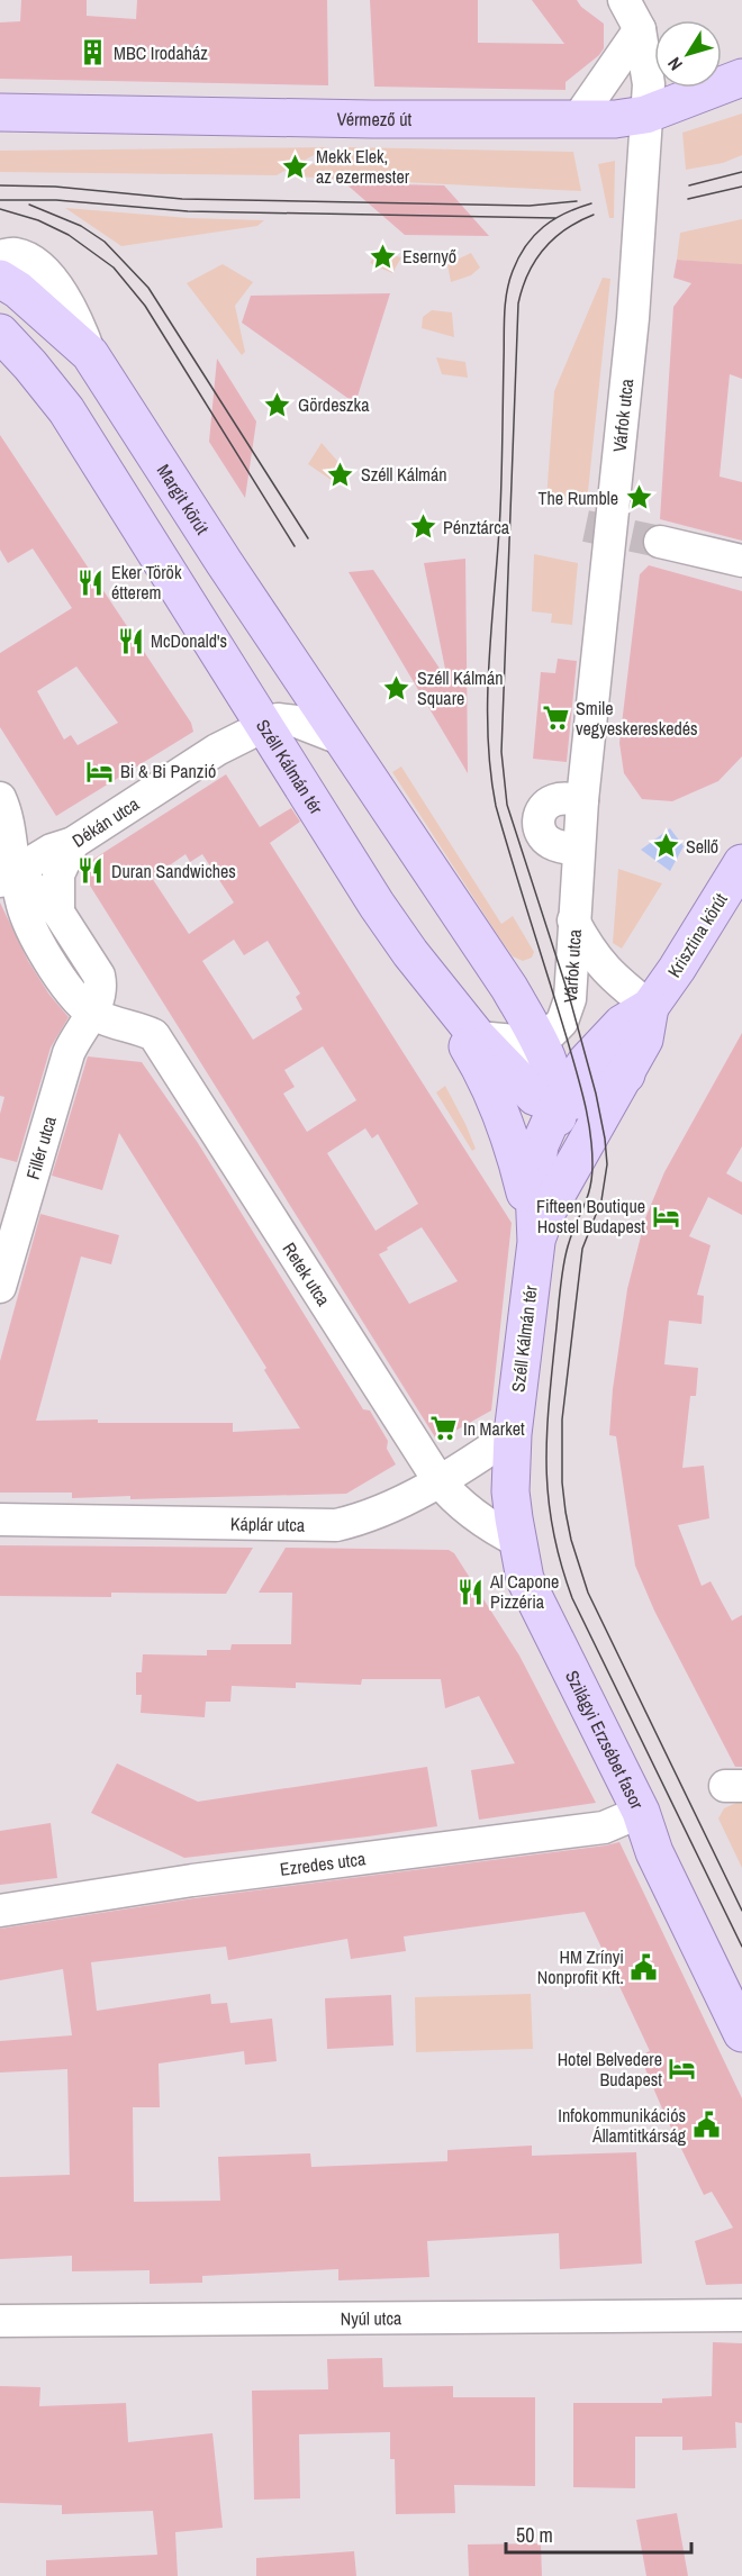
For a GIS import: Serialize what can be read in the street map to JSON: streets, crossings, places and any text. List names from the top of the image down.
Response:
{
  "streets": {
    "main road": [
      "Vérmező út",
      "Margit körút",
      "Széll Kálmán tér",
      "Krisztina körút",
      "Szilágyi Erzsébet fasor"
    ],
    "street": [
      "Várfok utca",
      "Dékán utca",
      "Fillér utca",
      "Retek utca",
      "Káplár utca",
      "Ezredes utca",
      "Nyúl utca"
    ]
  },
  "crossings": [
    ["Vérmező út", "Várfok utca"],
    ["Várfok utca", "Krisztina körút"],
    ["Margit körút", "Széll Kálmán tér"],
    ["Széll Kálmán tér", "Dékán utca"],
    ["Széll Kálmán tér", "Krisztina körút"],
    ["Széll Kálmán tér", "Káplár utca"],
    ["Széll Kálmán tér", "Szilágyi Erzsébet fasor"],
    ["Dékán utca", "Retek utca"],
    ["Fillér utca", "Retek utca"],
    ["Retek utca", "Káplár utca"],
    ["Retek utca", "Szilágyi Erzsébet fasor"],
    ["Káplár utca", "Szilágyi Erzsébet fasor"],
    ["Szilágyi Erzsébet fasor", "Ezredes utca"]
  ],
  "places": {
    "building": ["MBC Irodaház"],
    "place": [
      "Mekk Elek, az ezermester",
      "Esernyő",
      "Gördeszka",
      "Széll Kálmán",
      "The Rumble",
      "Pénztárca",
      "Széll Kálmán Square",
      "Sellő"
    ],
    "restaurant": [
      "Eker Török étterem",
      "McDonald's",
      "Duran Sandwiches",
      "Al Capone Pizzéria"
    ],
    "supermarket": ["Smile vegyeskereskedés", "In Market"],
    "hotel": ["Bi & Bi Panzió", "Fifteen Boutique Hostel Budapest", "Hotel Belvedere Budapest"],
    "public building": ["HM Zrínyi Nonprofit Kft.", "Infokommunikációs Államtitkárság"]
  },
  "scale_bar": "50 m",
  "north": "bottom left"
}
